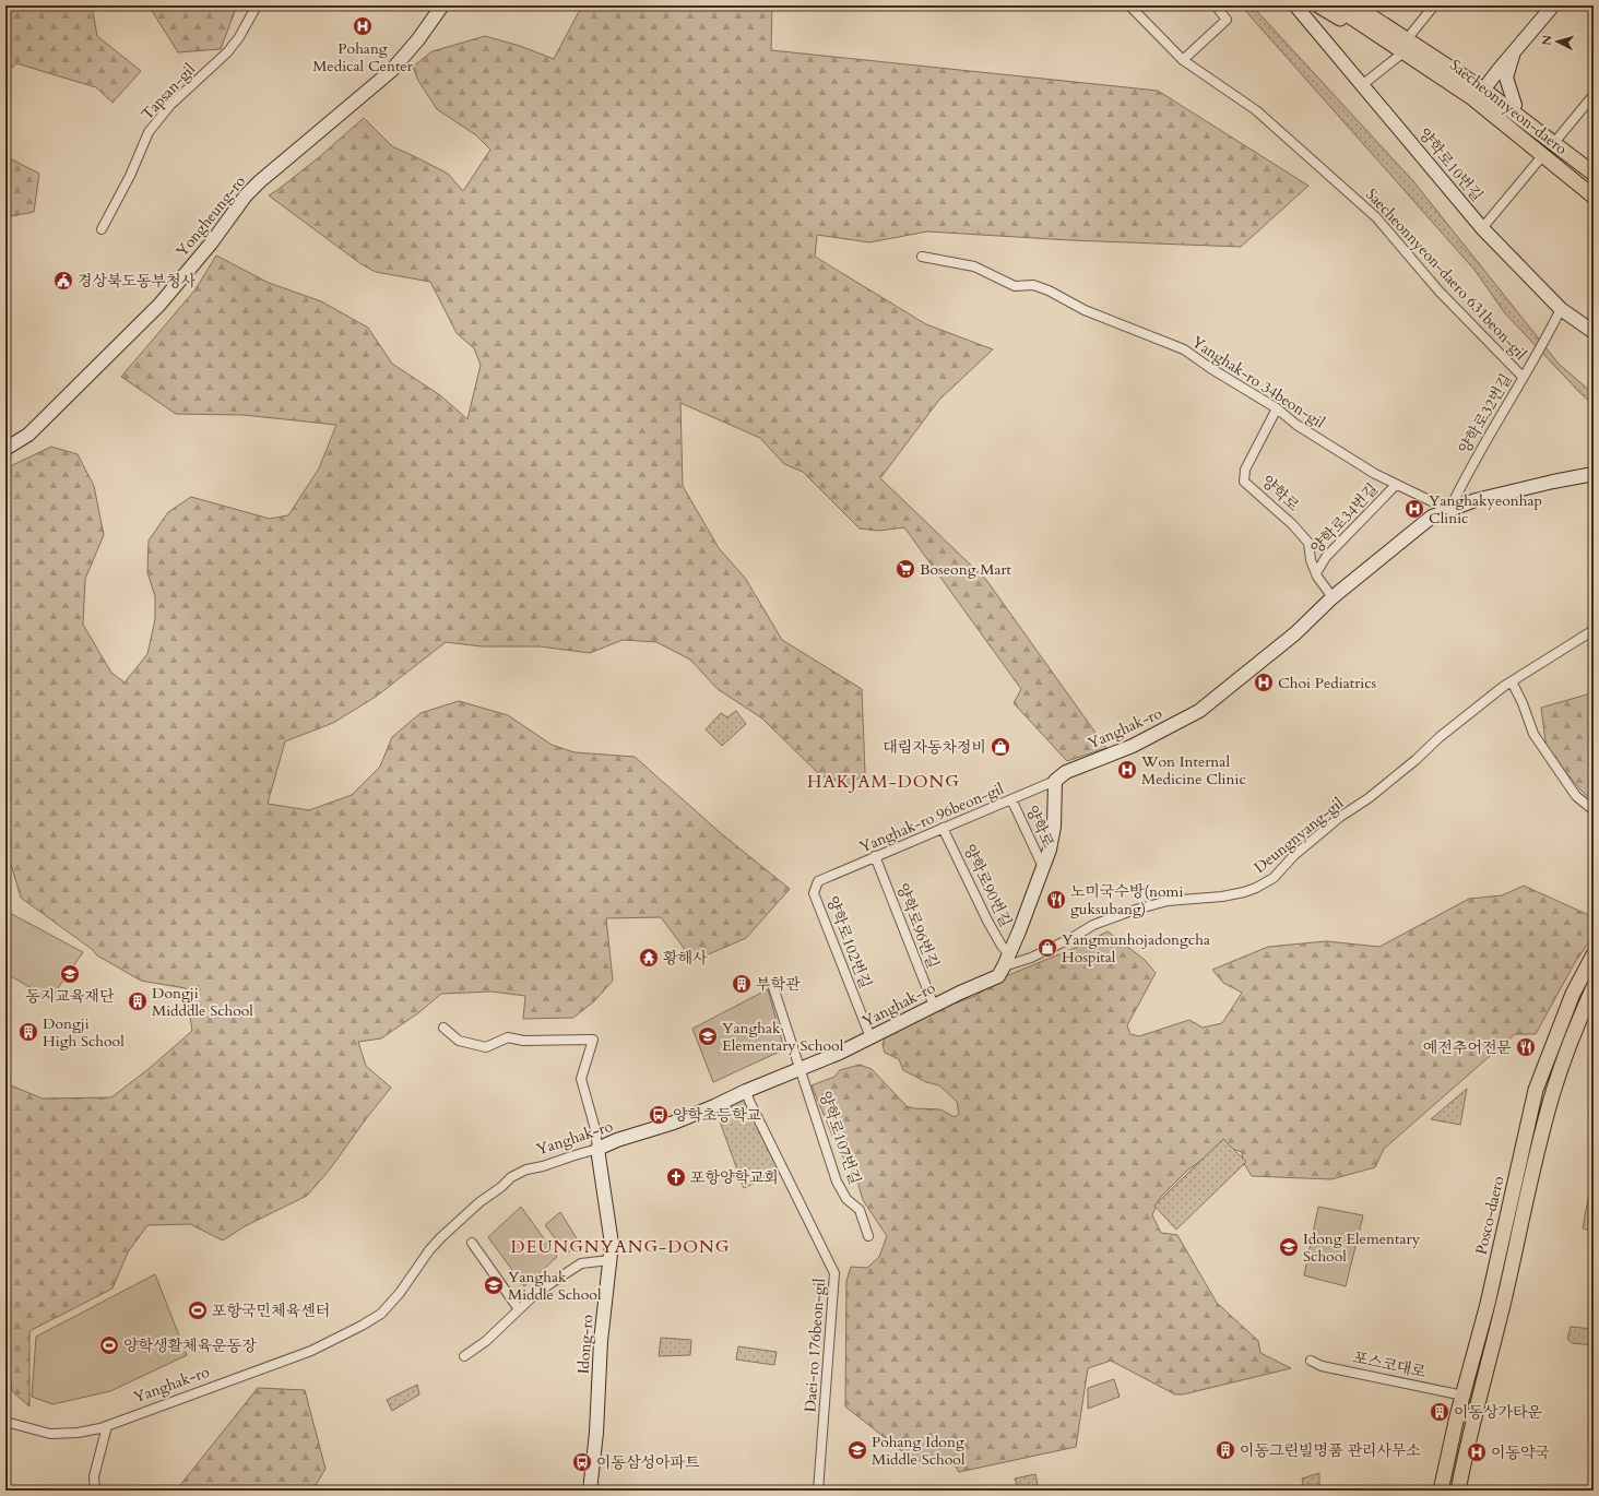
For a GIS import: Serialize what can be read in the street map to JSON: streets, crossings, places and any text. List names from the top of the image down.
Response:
{
  "streets": {
    "main road": ["Saecheonnyeon-daero", "Posco-daero"],
    "street": [
      "Tapsan-gil",
      "양학로10번길",
      "Yongheung-ro",
      "Saecheonnyeon-daero 631beon-gil",
      "Yanghak-ro 34beon-gil",
      "양학로32번길",
      "양학로",
      "양학로34번길",
      "Yanghak-ro",
      "Yanghak-ro 96beon-gil",
      "Deungnyang-gil",
      "양학로90번길",
      "양학로96번길",
      "양학로102번길",
      "양학로107번길",
      "Idong-ro",
      "Daei-ro 176beon-gil",
      "포스코대로"
    ]
  },
  "crossings": [
    ["양학로10번길", "양학로32번길"],
    ["Saecheonnyeon-daero 631beon-gil", "양학로32번길"],
    ["Yanghak-ro 34beon-gil", "양학로32번길"],
    ["Yanghak-ro 34beon-gil", "양학로"],
    ["Yanghak-ro 34beon-gil", "양학로34번길"],
    ["Yanghak-ro 34beon-gil", "Yanghak-ro"],
    ["양학로32번길", "Yanghak-ro"],
    ["양학로", "양학로34번길"],
    ["양학로", "Yanghak-ro"],
    ["양학로", "Yanghak-ro 96beon-gil"],
    ["Yanghak-ro", "Yanghak-ro 96beon-gil"],
    ["Yanghak-ro", "Deungnyang-gil"],
    ["Yanghak-ro", "양학로90번길"],
    ["Yanghak-ro", "양학로96번길"],
    ["Yanghak-ro", "양학로102번길"],
    ["Yanghak-ro", "양학로107번길"],
    ["Yanghak-ro", "Idong-ro"],
    ["Yanghak-ro", "Daei-ro 176beon-gil"],
    ["Yanghak-ro 96beon-gil", "양학로90번길"],
    ["Yanghak-ro 96beon-gil", "양학로96번길"],
    ["Yanghak-ro 96beon-gil", "양학로102번길"],
    ["Deungnyang-gil", "양학로90번길"],
    ["Posco-daero", "포스코대로"]
  ],
  "districts": ["HAKJAM-DONG", "DEUNGNYANG-DONG"],
  "places": {
    "hospital": [
      "Pohang Medical Center",
      "Yanghakyeonhap Clinic",
      "Choi Pediatrics",
      "Won Internal Medicine Clinic",
      "이동약국"
    ],
    "public building": ["경상북도동부청사"],
    "supermarket": ["Boseong Mart"],
    "shop": ["대림자동차정비", "Yangmunhojadongcha Hospital"],
    "restaurant": ["노미국수방(nomi guksubang)", "예전추어전문"],
    "temple": ["황해사"],
    "school or university": [
      "동지교육재단",
      "Yanghak Elementary School",
      "Idong Elementary School",
      "Yanghak Middle School",
      "Pohang Idong Middle School"
    ],
    "building": [
      "부학관",
      "Dongji Midddle School",
      "Dongji High School",
      "이동상가타운",
      "이동그린빌명품 관리사무소"
    ],
    "bus stop": ["양학초등학교", "이동삼성아파트"],
    "church": ["포항양학교회"],
    "sports": ["포항국민체육센터", "양학생활체육운동장"]
  },
  "north": "left"
}
